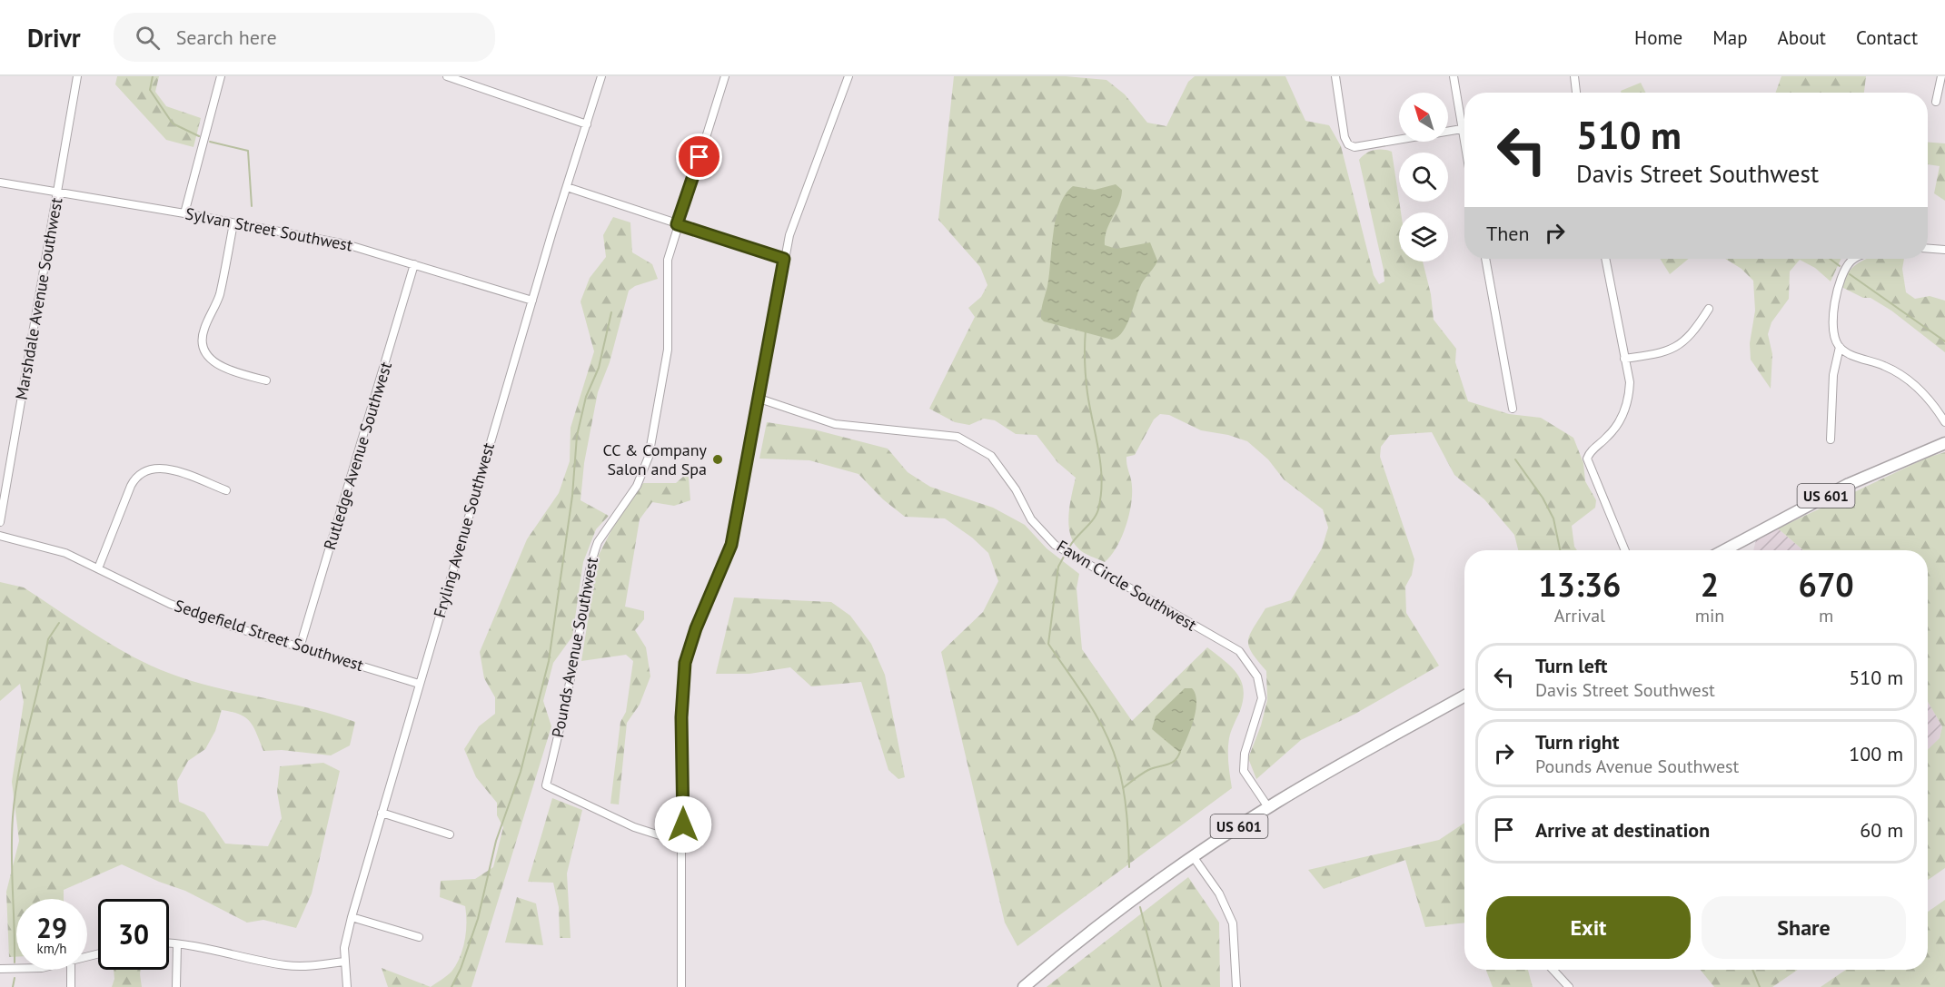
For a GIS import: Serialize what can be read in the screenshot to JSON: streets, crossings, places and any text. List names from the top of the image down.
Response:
{
  "streets": {
    "highway": ["US 601"],
    "street": [
      "Sylvan Street Southwest",
      "Marshdale Avenue Southwest",
      "Rutledge Avenue Southwest",
      "Fryling Avenue Southwest",
      "Fawn Circle Southwest",
      "Sedgefield Street Southwest",
      "Pounds Avenue Southwest"
    ]
  },
  "crossings": [
    ["Sylvan Street Southwest", "Marshdale Avenue Southwest"],
    ["Sylvan Street Southwest", "Rutledge Avenue Southwest"],
    ["Sylvan Street Southwest", "Fryling Avenue Southwest"],
    ["Rutledge Avenue Southwest", "Sedgefield Street Southwest"],
    ["US 601", "Fawn Circle Southwest"],
    ["Fryling Avenue Southwest", "Sedgefield Street Southwest"]
  ],
  "places": ["CC & Company Salon and Spa"],
  "north": "top left",
  "page": {
    "header": "Drivr",
    "search": "Search here",
    "nav": [
      "Home",
      "Map",
      "About",
      "Contact"
    ],
    "turn": ["510 m", "Davis Street Southwest"],
    "then": "Then",
    "eta": [
      "13:36",
      "Arrival",
      "2",
      "min",
      "670",
      "m"
    ],
    "list": [
      {
        "name": "Turn left",
        "note": "Davis Street Southwest",
        "value": "510 m"
      },
      {
        "name": "Turn right",
        "note": "Pounds Avenue Southwest",
        "value": "100 m"
      },
      {
        "name": "Arrive at destination",
        "value": "60 m"
      }
    ],
    "buttons": ["Exit", "Share"],
    "speed": "29 km/h",
    "limit": "30"
  }
}
